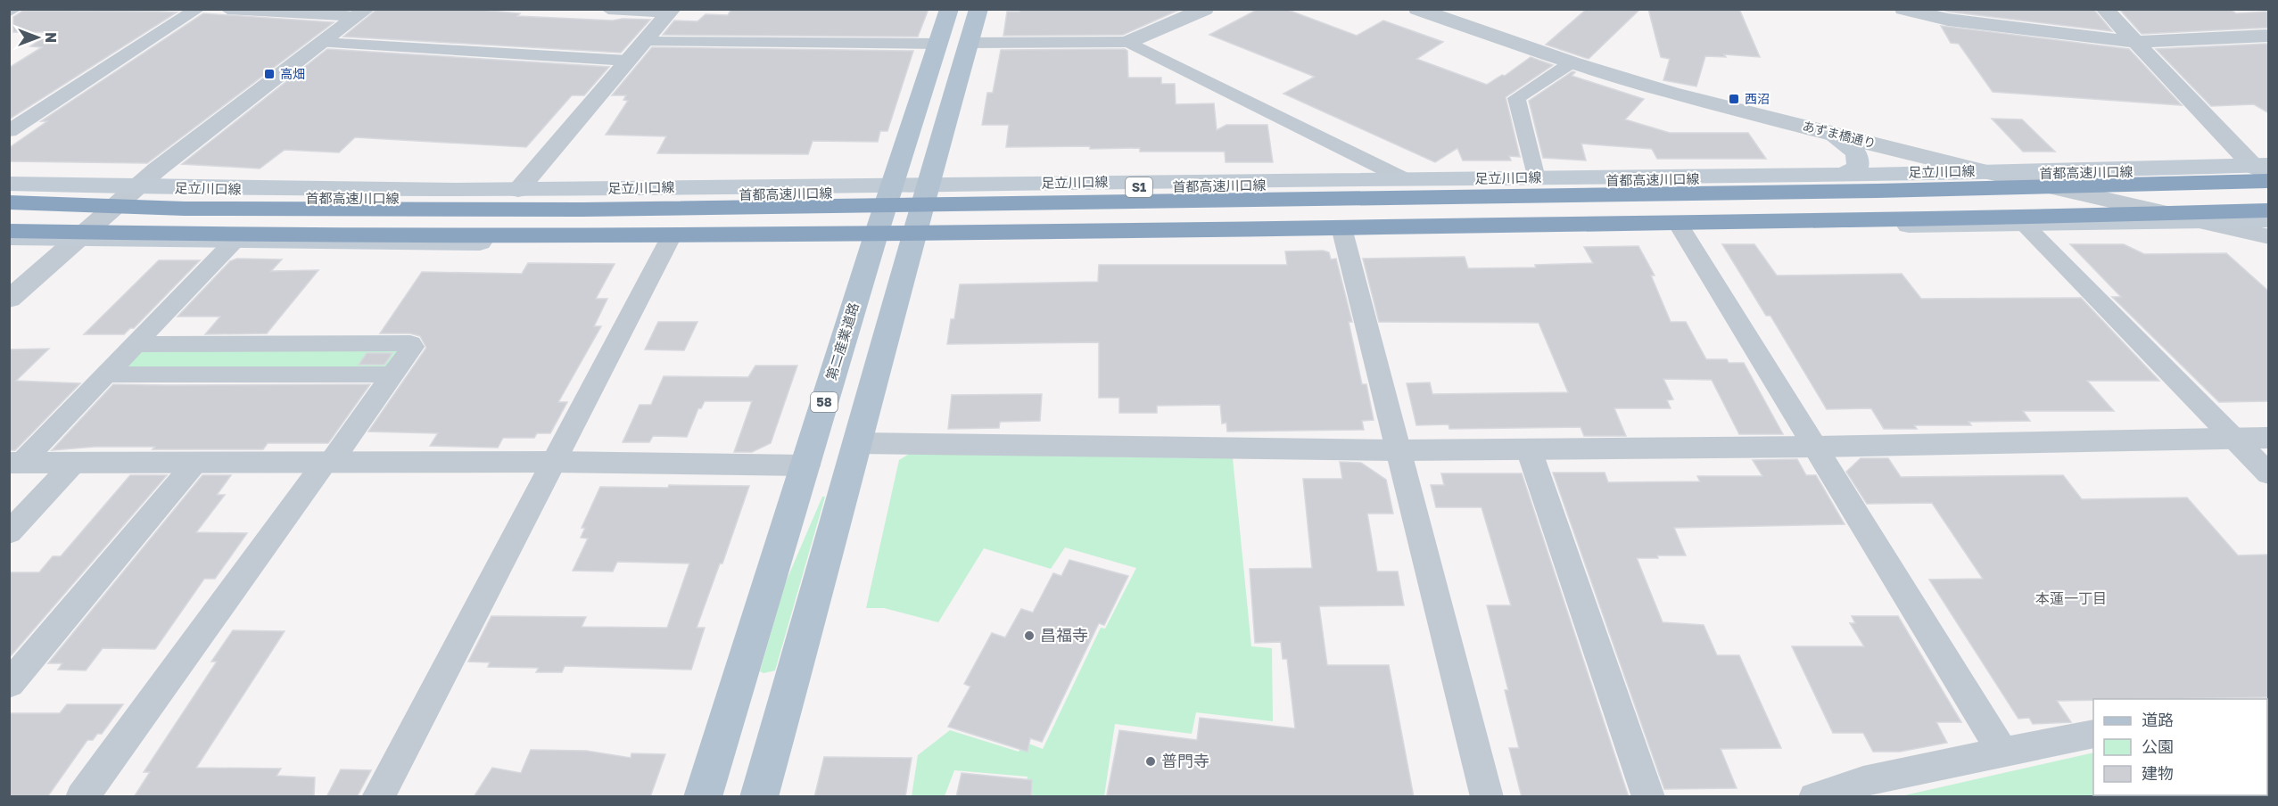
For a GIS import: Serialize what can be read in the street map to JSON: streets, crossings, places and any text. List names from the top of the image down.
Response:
{
  "streets": {
    "highway": ["首都高速川口線", "S1"],
    "main road": ["足立川口線", "第二産業道路", "58"],
    "street": ["あずま橋通り"]
  },
  "crossings": [
    ["あずま橋通り", "足立川口線"],
    ["足立川口線", "首都高速川口線"],
    ["足立川口線", "第二産業道路"]
  ],
  "districts": ["本蓮一丁目"],
  "places": {
    "transit": ["高畑", "西沼"],
    "other": ["昌福寺", "普門寺"]
  },
  "legend": ["道路", "公園", "建物"],
  "north": "right"
}
